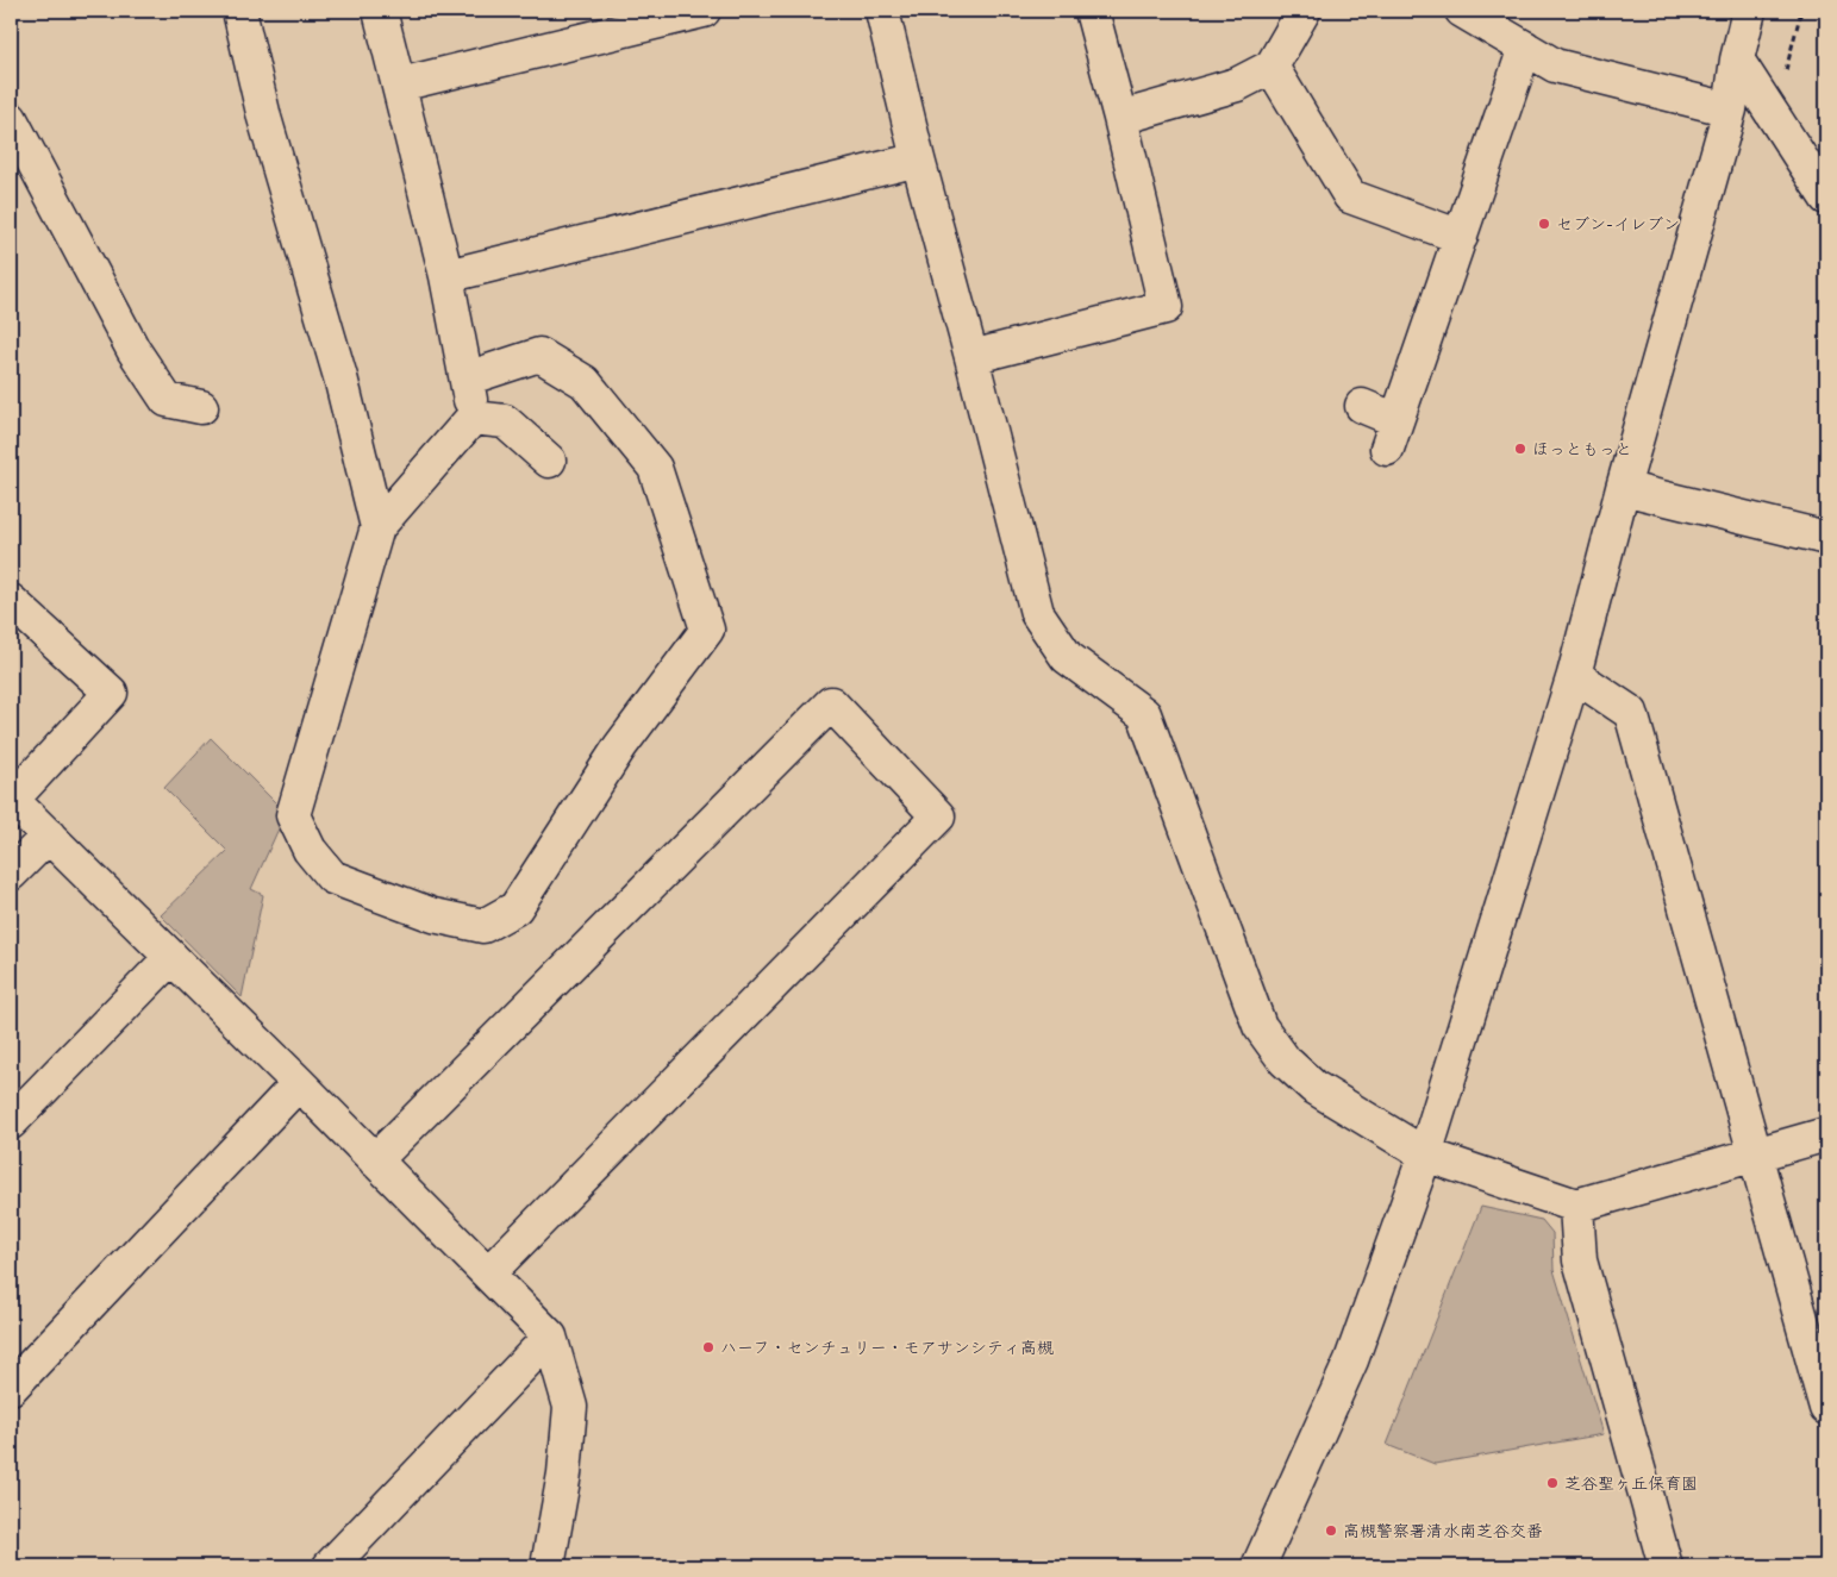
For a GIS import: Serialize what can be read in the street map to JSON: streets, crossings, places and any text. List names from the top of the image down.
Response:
{
  "places": [
    "セブン-イレブン",
    "ほっともっと",
    "ハーフ・センチュリー・モアサンシティ高槻",
    "芝谷聖ヶ丘保育園",
    "高槻警察署清水南芝谷交番"
  ]
}
